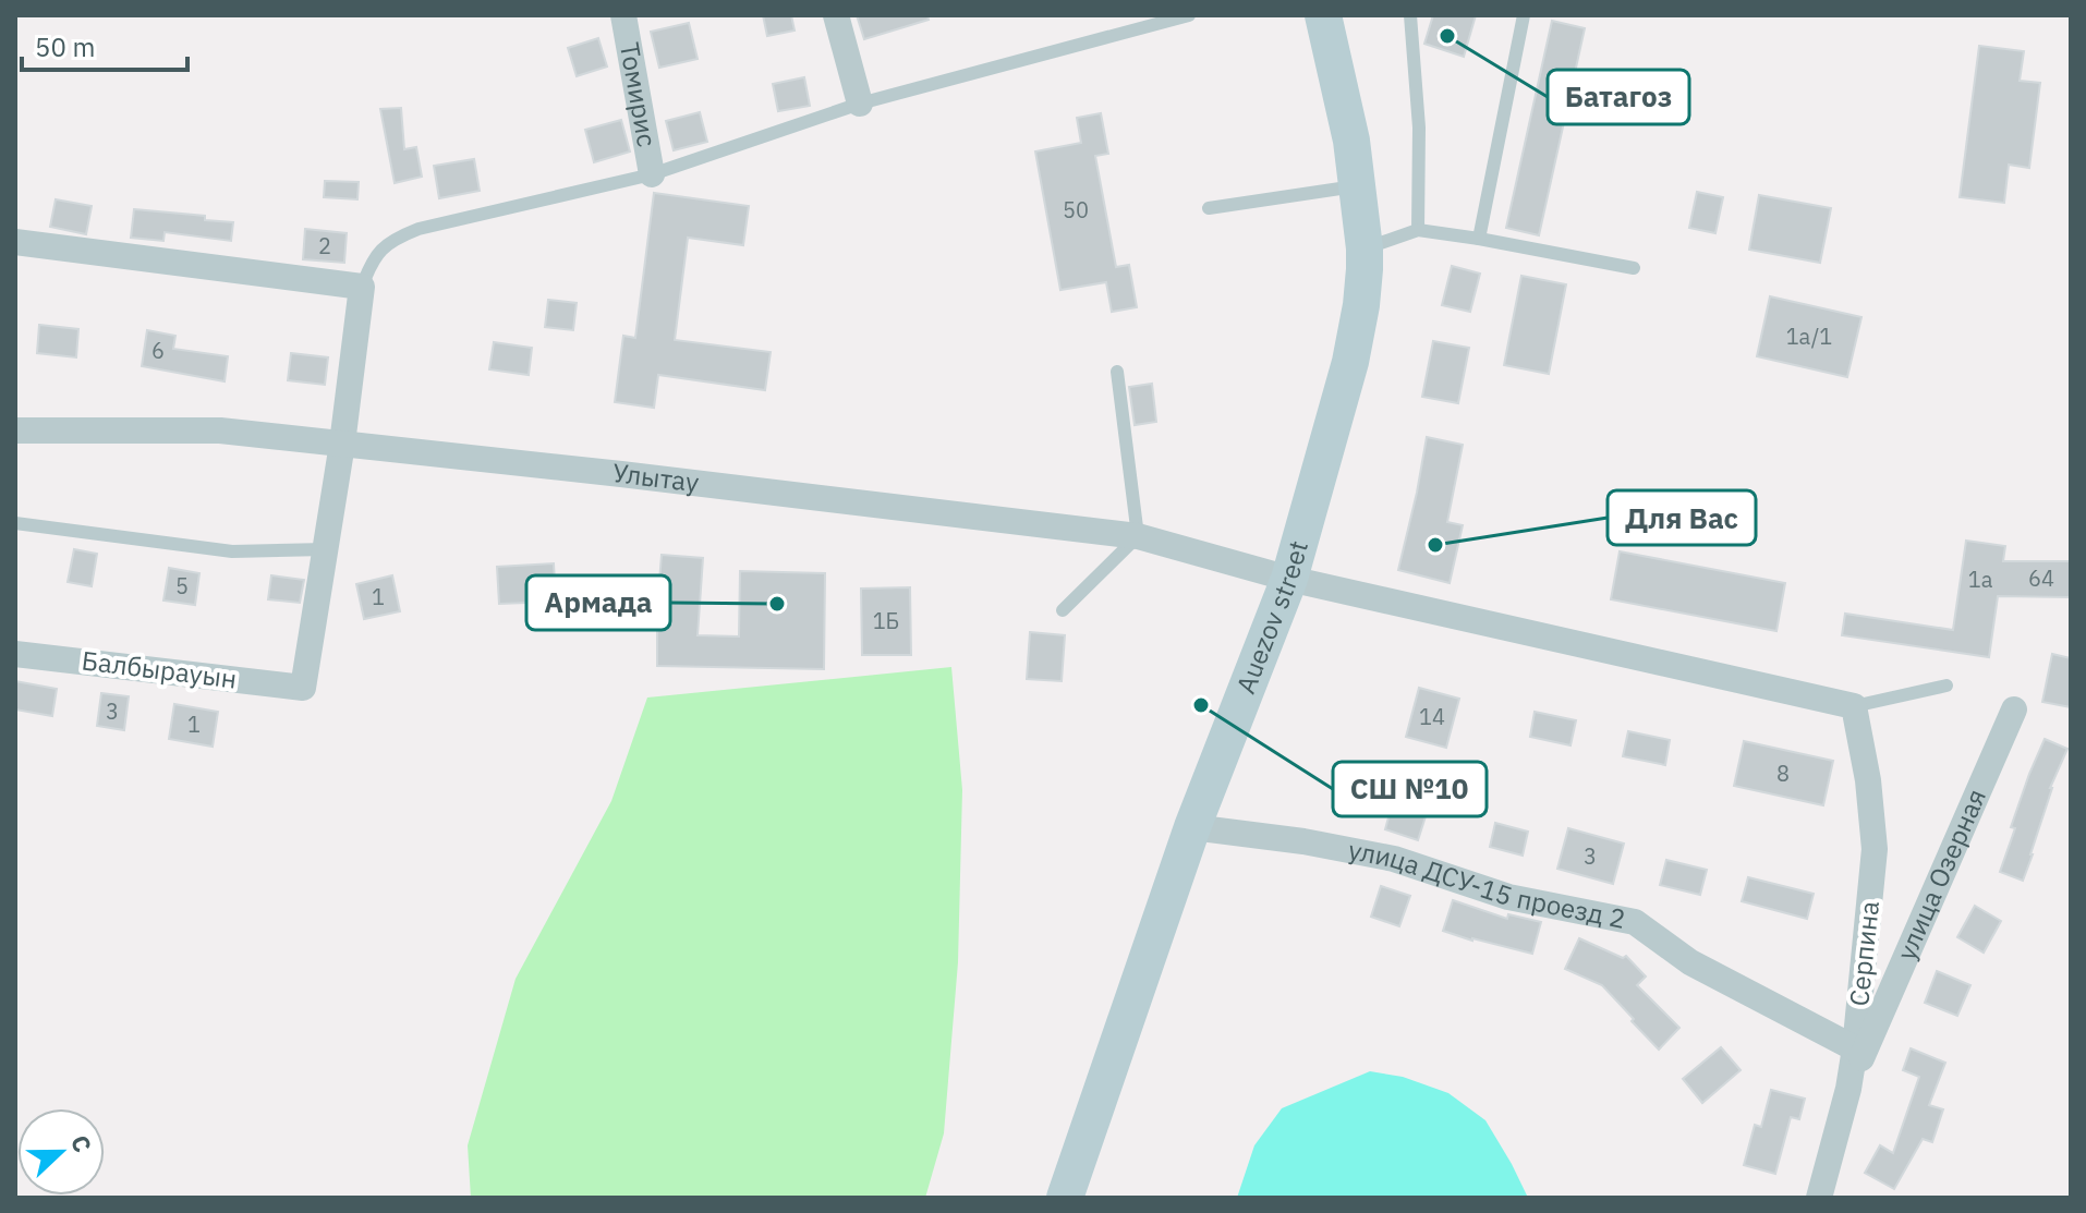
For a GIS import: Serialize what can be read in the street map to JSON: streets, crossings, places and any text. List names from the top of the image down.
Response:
{
  "streets": {
    "main road": ["Auezov street"],
    "street": [
      "Томирис",
      "Улытау",
      "Балбырауын",
      "улица Озерная",
      "улица ДСУ-15 проезд 2",
      "Серпина"
    ]
  },
  "crossings": [
    ["Улытау", "Auezov street"],
    ["Auezov street", "улица ДСУ-15 проезд 2"],
    ["улица Озерная", "Серпина"],
    ["улица ДСУ-15 проезд 2", "Серпина"]
  ],
  "places": [
    "Батагоз",
    "Для Вас",
    "Армада",
    "СШ №10"
  ],
  "house_numbers": [
    "50",
    "2",
    "1а/1",
    "6",
    "64",
    "1а",
    "5",
    "1",
    "1Б",
    "3",
    "14",
    "1",
    "8",
    "3"
  ],
  "scale_bar": "50 m",
  "north": "right"
}
